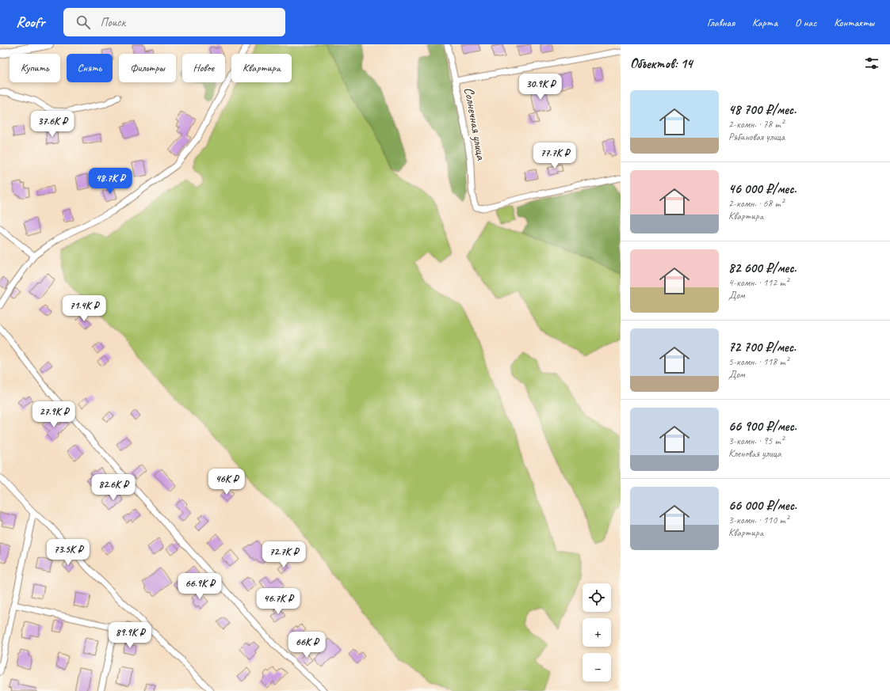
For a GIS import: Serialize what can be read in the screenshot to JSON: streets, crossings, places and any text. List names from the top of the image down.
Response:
{
  "streets": {
    "street": ["Солнечная улица"]
  },
  "page": {
    "header": "Roofr",
    "search": "Поиск",
    "nav": [
      "Главная",
      "Карта",
      "О нас",
      "Контакты"
    ],
    "heading": "Объектов: 14",
    "chip": [
      "Купить",
      "Снять",
      "Фильтры",
      "Новое",
      "Квартира"
    ],
    "price": [
      "30.9K ₽",
      "37.6K ₽",
      "77.7K ₽",
      "48.7K ₽",
      "71.4K ₽",
      "27.9K ₽",
      "46K ₽",
      "82.6K ₽",
      "73.5K ₽",
      "72.7K ₽",
      "66.9K ₽",
      "46.7K ₽",
      "89.9K ₽",
      "66K ₽"
    ],
    "list": [
      {
        "name": "48 700 ₽/мес.",
        "note": "2-комн. · 78 m² · Рябиновая улица"
      },
      {
        "name": "46 000 ₽/мес.",
        "note": "2-комн. · 68 m² · Квартира"
      },
      {
        "name": "82 600 ₽/мес.",
        "note": "4-комн. · 112 m² · Дом"
      },
      {
        "name": "72 700 ₽/мес.",
        "note": "5-комн. · 118 m² · Дом"
      },
      {
        "name": "66 900 ₽/мес.",
        "note": "3-комн. · 95 m² · Кленовая улица"
      },
      {
        "name": "66 000 ₽/мес.",
        "note": "3-комн. · 110 m² · Квартира"
      }
    ],
    "map_buttons": ["+", "−"]
  }
}
